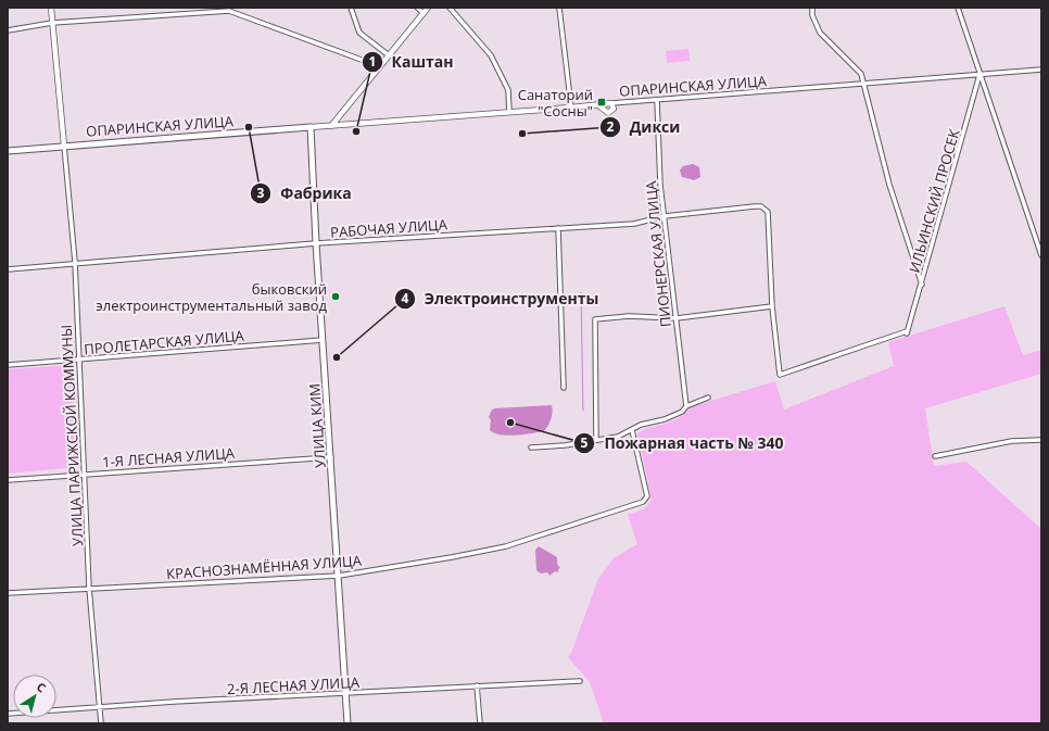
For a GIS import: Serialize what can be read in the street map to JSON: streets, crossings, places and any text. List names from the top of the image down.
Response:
{
  "streets": {
    "main road": ["ОПАРИНСКАЯ УЛИЦА", "УЛИЦА КИМ"],
    "street": [
      "ИЛЬИНСКИЙ ПРОСЕК",
      "РАБОЧАЯ УЛИЦА",
      "ПИОНЕРСКАЯ УЛИЦА",
      "ПРОЛЕТАРСКАЯ УЛИЦА",
      "УЛИЦА ПАРИЖСКОЙ КОММУНЫ",
      "1-Я ЛЕСНАЯ УЛИЦА",
      "КРАСНОЗНАМЁННАЯ УЛИЦА",
      "2-Я ЛЕСНАЯ УЛИЦА"
    ]
  },
  "crossings": [
    ["ОПАРИНСКАЯ УЛИЦА", "ИЛЬИНСКИЙ ПРОСЕК"],
    ["ОПАРИНСКАЯ УЛИЦА", "ПИОНЕРСКАЯ УЛИЦА"],
    ["ОПАРИНСКАЯ УЛИЦА", "УЛИЦА КИМ"],
    ["ОПАРИНСКАЯ УЛИЦА", "УЛИЦА ПАРИЖСКОЙ КОММУНЫ"],
    ["ИЛЬИНСКИЙ ПРОСЕК", "РАБОЧАЯ УЛИЦА"],
    ["РАБОЧАЯ УЛИЦА", "ПИОНЕРСКАЯ УЛИЦА"],
    ["РАБОЧАЯ УЛИЦА", "УЛИЦА КИМ"],
    ["РАБОЧАЯ УЛИЦА", "УЛИЦА ПАРИЖСКОЙ КОММУНЫ"],
    ["ПРОЛЕТАРСКАЯ УЛИЦА", "УЛИЦА КИМ"],
    ["ПРОЛЕТАРСКАЯ УЛИЦА", "УЛИЦА ПАРИЖСКОЙ КОММУНЫ"],
    ["УЛИЦА КИМ", "1-Я ЛЕСНАЯ УЛИЦА"],
    ["УЛИЦА КИМ", "КРАСНОЗНАМЁННАЯ УЛИЦА"],
    ["УЛИЦА КИМ", "2-Я ЛЕСНАЯ УЛИЦА"],
    ["УЛИЦА ПАРИЖСКОЙ КОММУНЫ", "1-Я ЛЕСНАЯ УЛИЦА"],
    ["УЛИЦА ПАРИЖСКОЙ КОММУНЫ", "КРАСНОЗНАМЁННАЯ УЛИЦА"],
    ["УЛИЦА ПАРИЖСКОЙ КОММУНЫ", "2-Я ЛЕСНАЯ УЛИЦА"]
  ],
  "places": {
    "transit": ["Санаторий \"Сосны\""],
    "other": [
      "Фабрика",
      "Каштан",
      "Дикси",
      "быковский электроинструментальный завод",
      "Электроинструменты",
      "Пожарная часть № 340"
    ]
  },
  "north": "top right"
}
